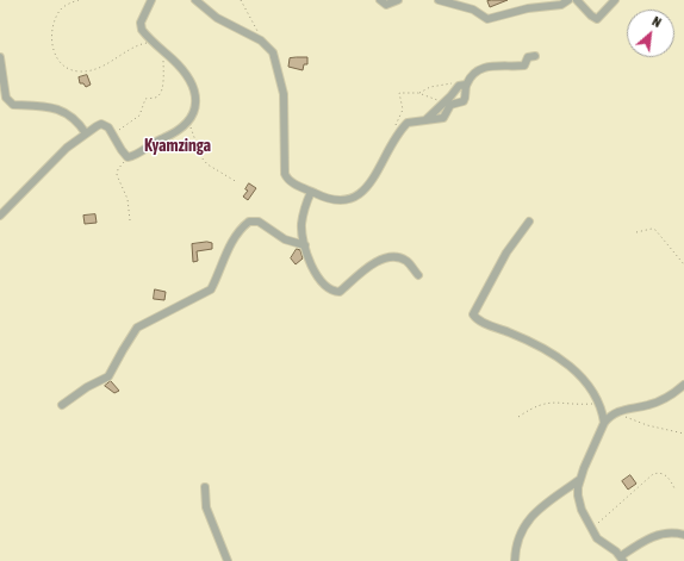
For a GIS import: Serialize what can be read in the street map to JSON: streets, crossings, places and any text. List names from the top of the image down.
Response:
{
  "districts": ["Kyamzinga"],
  "north": "top right"
}
